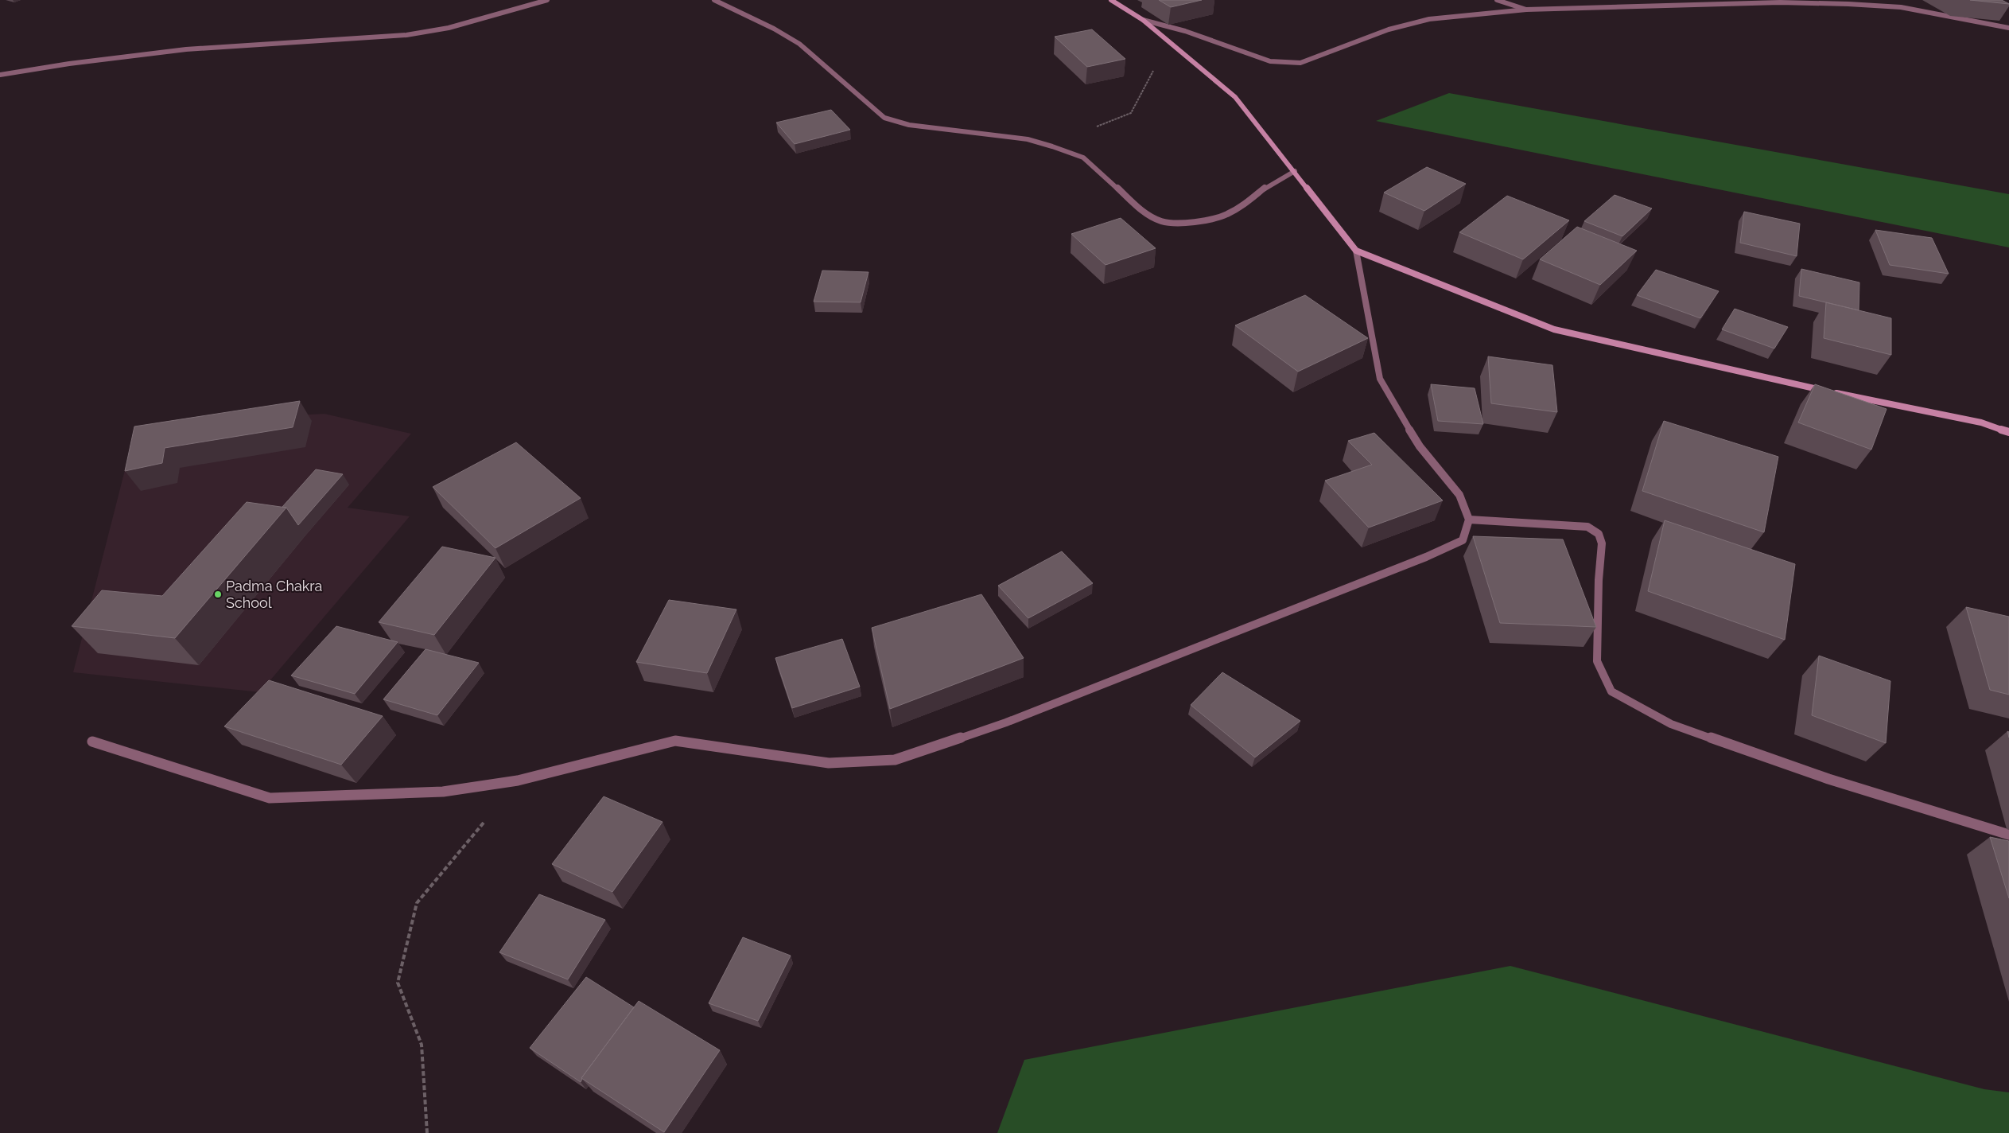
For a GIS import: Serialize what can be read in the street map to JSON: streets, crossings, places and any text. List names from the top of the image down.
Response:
{
  "places": ["Padma Chakra School"]
}
